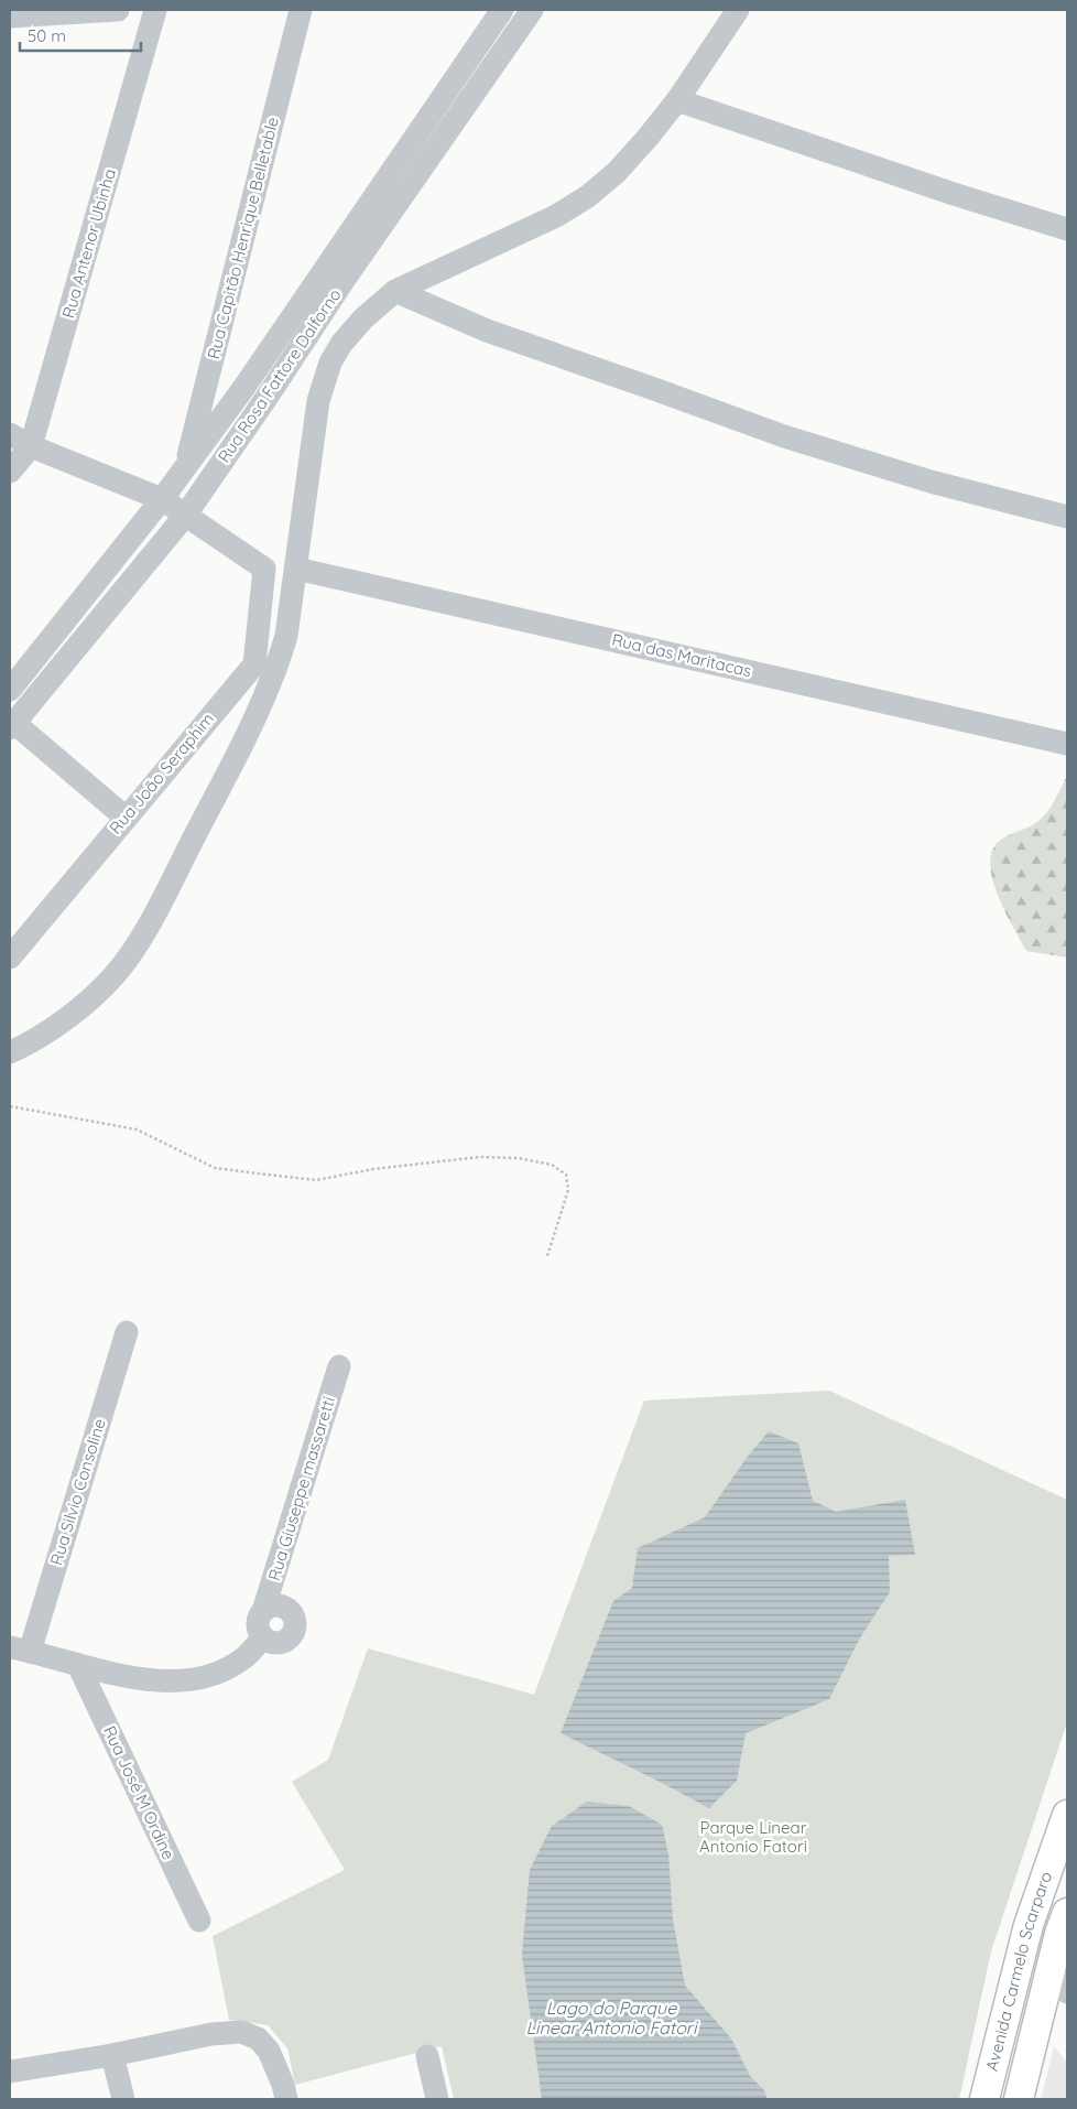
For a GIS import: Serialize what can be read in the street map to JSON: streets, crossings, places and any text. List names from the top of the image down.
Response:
{
  "streets": {
    "main road": ["Avenida Carmelo Scarparo"],
    "street": [
      "Rua Capitão Henrique Belletable",
      "Rua Antenor Ubinha",
      "Rua Rosa Fattore Dalforno",
      "Rua das Maritacas",
      "Rua João Seraphim",
      "Rua Giuseppe massaretti",
      "Rua Silvio Consoline",
      "Rua José M Ordine"
    ]
  },
  "crossings": [
    ["Rua Capitão Henrique Belletable", "Rua Rosa Fattore Dalforno"],
    ["Rua Rosa Fattore Dalforno", "Rua João Seraphim"]
  ],
  "water": ["Lago do Parque Linear Antonio Fatori"],
  "parks": ["Parque Linear Antonio Fatori"],
  "scale_bar": "50 m"
}
